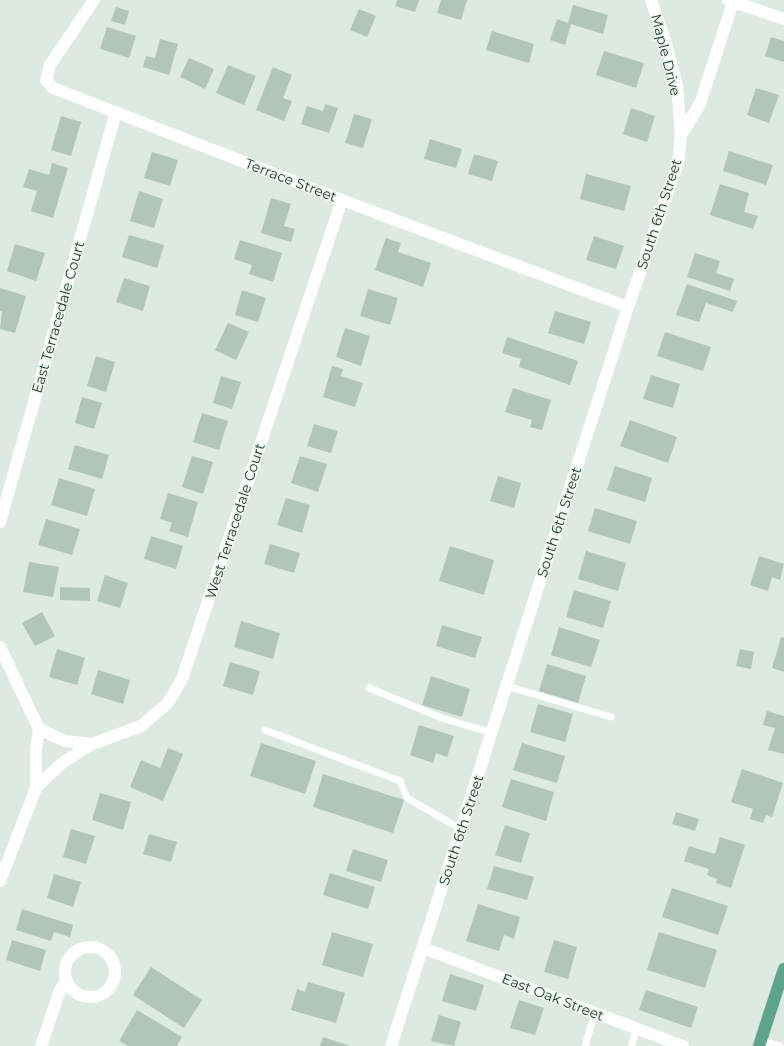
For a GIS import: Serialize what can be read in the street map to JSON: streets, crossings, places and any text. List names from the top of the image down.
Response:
{
  "streets": {
    "street": [
      "Maple Drive",
      "Terrace Street",
      "South 6th Street",
      "East Terracedale Court",
      "West Terracedale Court",
      "East Oak Street"
    ]
  },
  "crossings": [
    ["Maple Drive", "South 6th Street"],
    ["Terrace Street", "South 6th Street"],
    ["Terrace Street", "East Terracedale Court"],
    ["Terrace Street", "West Terracedale Court"],
    ["South 6th Street", "East Oak Street"]
  ]
}
